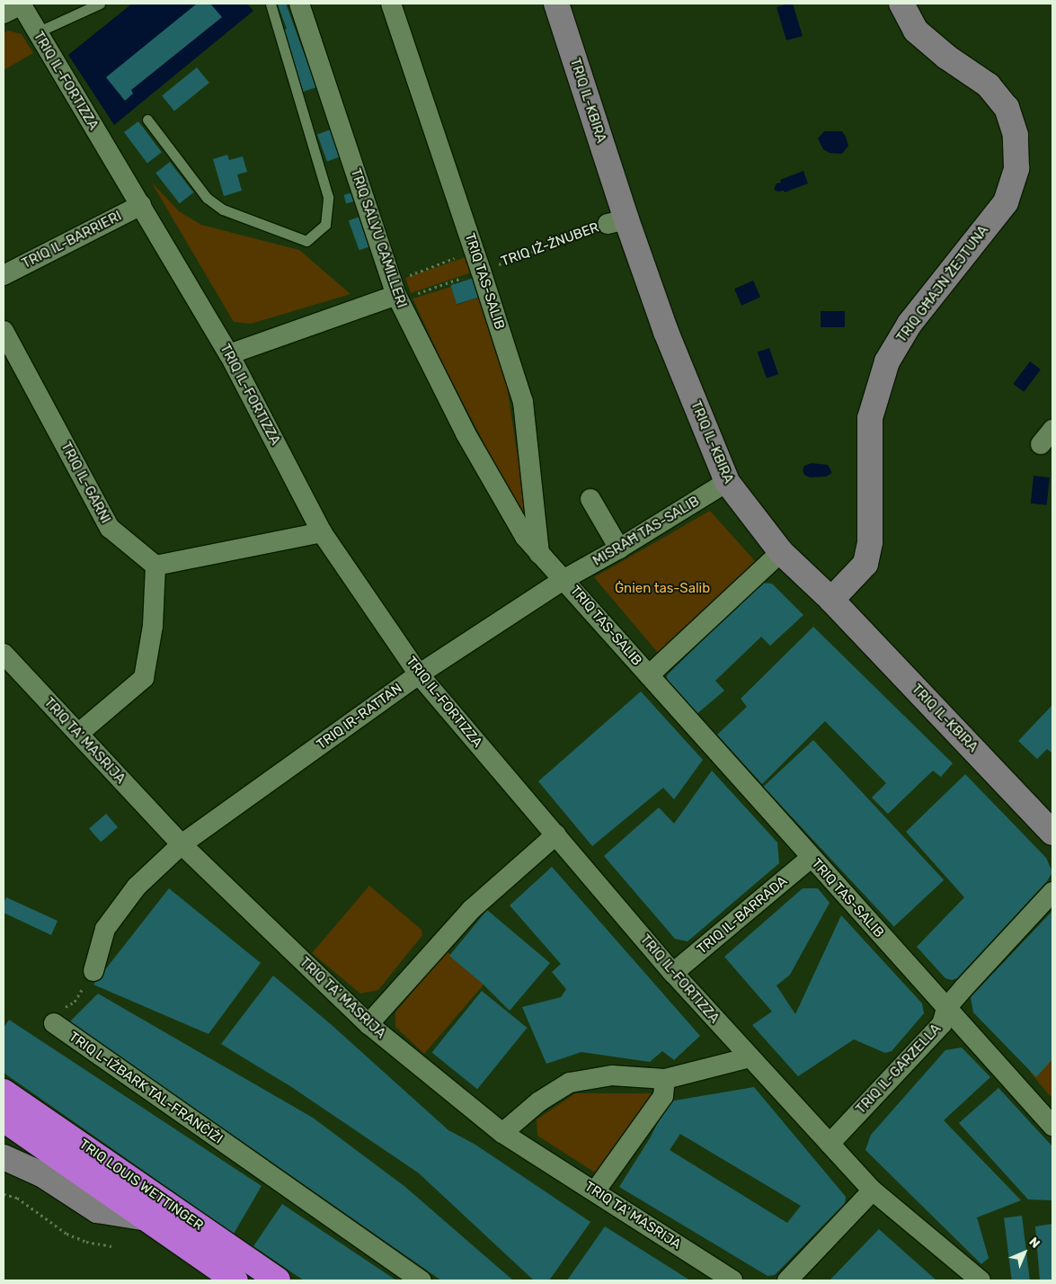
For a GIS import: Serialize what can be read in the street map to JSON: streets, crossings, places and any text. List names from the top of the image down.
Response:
{
  "streets": {
    "highway": ["TRIQ LOUIS WETTINGER"],
    "main road": ["TRIQ IL-KBIRA", "TRIQ GĦAJN ŻEJTUNA"],
    "street": [
      "TRIQ IL-FORTIZZA",
      "TRIQ SALVU CAMILLERI",
      "TRIQ IL-BARRIERI",
      "TRIQ TAS-SALIB",
      "TRIQ IL-GARNI",
      "MISRAĦ TAS-SALIB",
      "TRIQ IR-RATTAN",
      "TRIQ TA' MASRIJA",
      "TRIQ IL-BARRADA",
      "TRIQ IL-GARZELLA",
      "TRIQ L-IŻBARK TAL-FRANĊIŻI"
    ],
    "path": ["TRIQ IŻ-ŻNUBER"]
  },
  "crossings": [
    ["TRIQ IL-FORTIZZA", "TRIQ IL-BARRIERI"],
    ["TRIQ IL-FORTIZZA", "TRIQ IR-RATTAN"],
    ["TRIQ IL-FORTIZZA", "TRIQ IL-BARRADA"],
    ["TRIQ IL-FORTIZZA", "TRIQ IL-GARZELLA"],
    ["TRIQ IL-KBIRA", "TRIQ IŻ-ŻNUBER"],
    ["TRIQ IL-KBIRA", "TRIQ GĦAJN ŻEJTUNA"],
    ["TRIQ IL-KBIRA", "MISRAĦ TAS-SALIB"],
    ["TRIQ SALVU CAMILLERI", "TRIQ IŻ-ŻNUBER"],
    ["TRIQ SALVU CAMILLERI", "TRIQ TAS-SALIB"],
    ["TRIQ IŻ-ŻNUBER", "TRIQ TAS-SALIB"],
    ["TRIQ TAS-SALIB", "MISRAĦ TAS-SALIB"],
    ["TRIQ TAS-SALIB", "TRIQ IR-RATTAN"],
    ["TRIQ TAS-SALIB", "TRIQ IL-BARRADA"],
    ["TRIQ TAS-SALIB", "TRIQ IL-GARZELLA"],
    ["MISRAĦ TAS-SALIB", "TRIQ IR-RATTAN"],
    ["TRIQ IR-RATTAN", "TRIQ TA' MASRIJA"]
  ],
  "parks": ["Ġnien tas-Salib"],
  "north": "top right"
}
